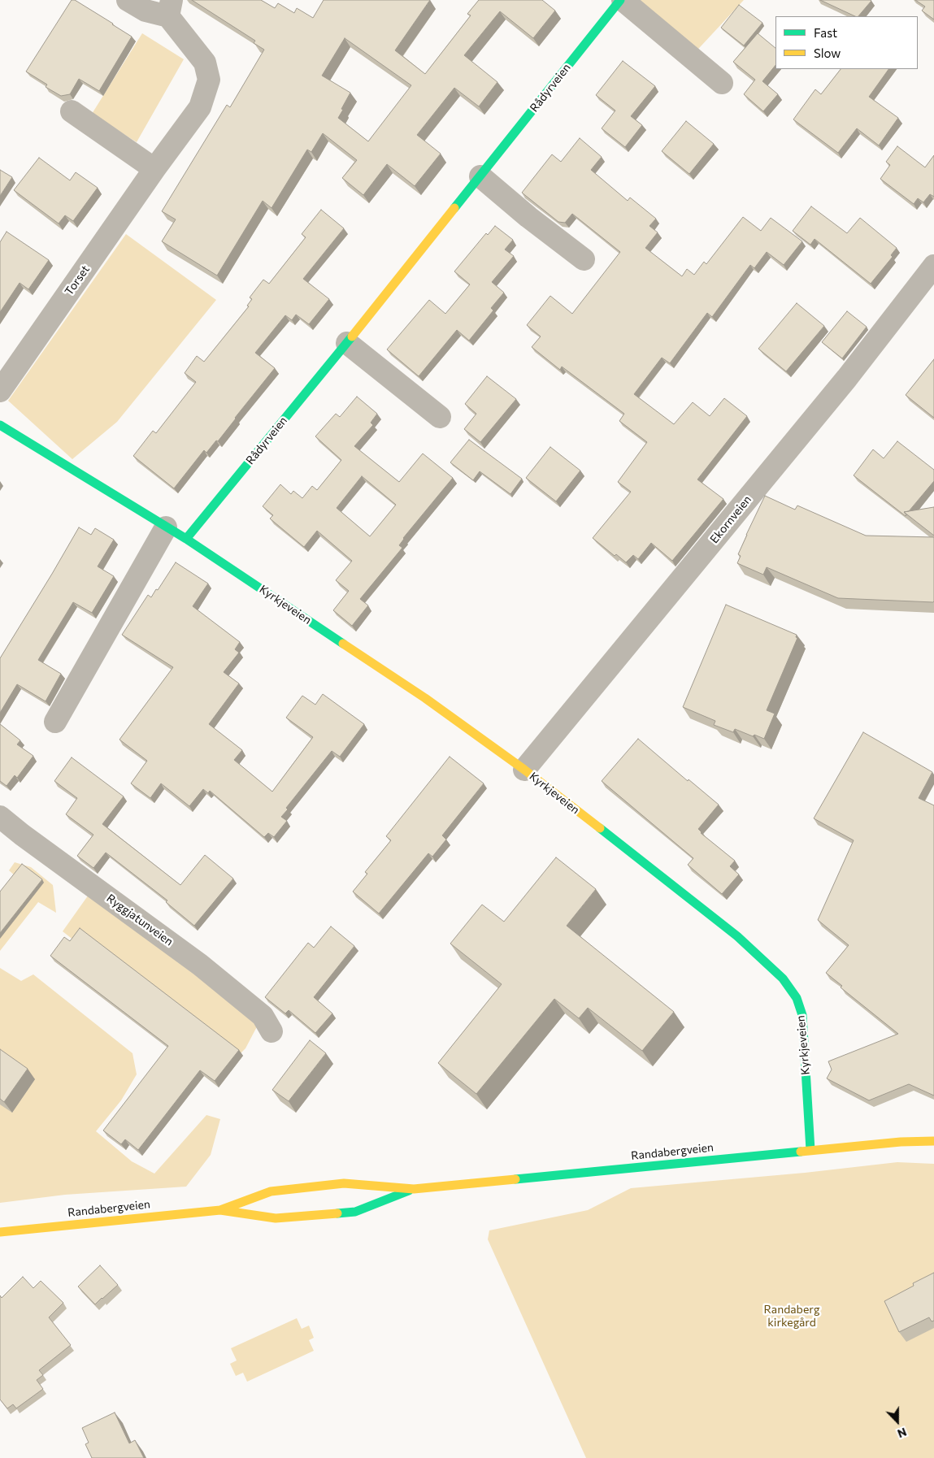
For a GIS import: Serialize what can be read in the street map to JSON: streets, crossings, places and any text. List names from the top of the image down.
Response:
{
  "streets": {
    "street": [
      "Rådyrveien",
      "Torset",
      "Ekornveien",
      "Kyrkjeveien",
      "Ryggjatunveien",
      "Randabergveien"
    ]
  },
  "crossings": [
    ["Rådyrveien", "Kyrkjeveien"],
    ["Ekornveien", "Kyrkjeveien"],
    ["Kyrkjeveien", "Randabergveien"]
  ],
  "parks": ["Randaberg kirkegård"],
  "legend": ["Fast", "Slow"],
  "north": "bottom"
}
